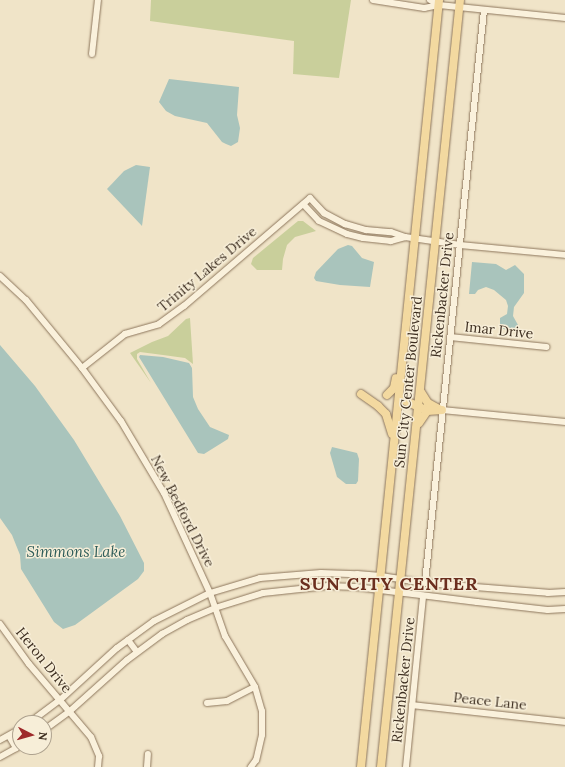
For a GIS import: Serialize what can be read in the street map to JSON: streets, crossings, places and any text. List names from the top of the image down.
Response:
{
  "streets": {
    "main road": ["Sun City Center Boulevard"],
    "street": [
      "Trinity Lakes Drive",
      "Rickenbacker Drive",
      "Imar Drive",
      "New Bedford Drive",
      "Heron Drive",
      "Peace Lane"
    ]
  },
  "crossings": [
    ["Trinity Lakes Drive", "Rickenbacker Drive"],
    ["Trinity Lakes Drive", "Sun City Center Boulevard"],
    ["Trinity Lakes Drive", "New Bedford Drive"],
    ["Rickenbacker Drive", "Imar Drive"],
    ["Rickenbacker Drive", "Peace Lane"]
  ],
  "districts": ["SUN CITY CENTER"],
  "water": ["Simmons Lake"],
  "north": "right"
}
